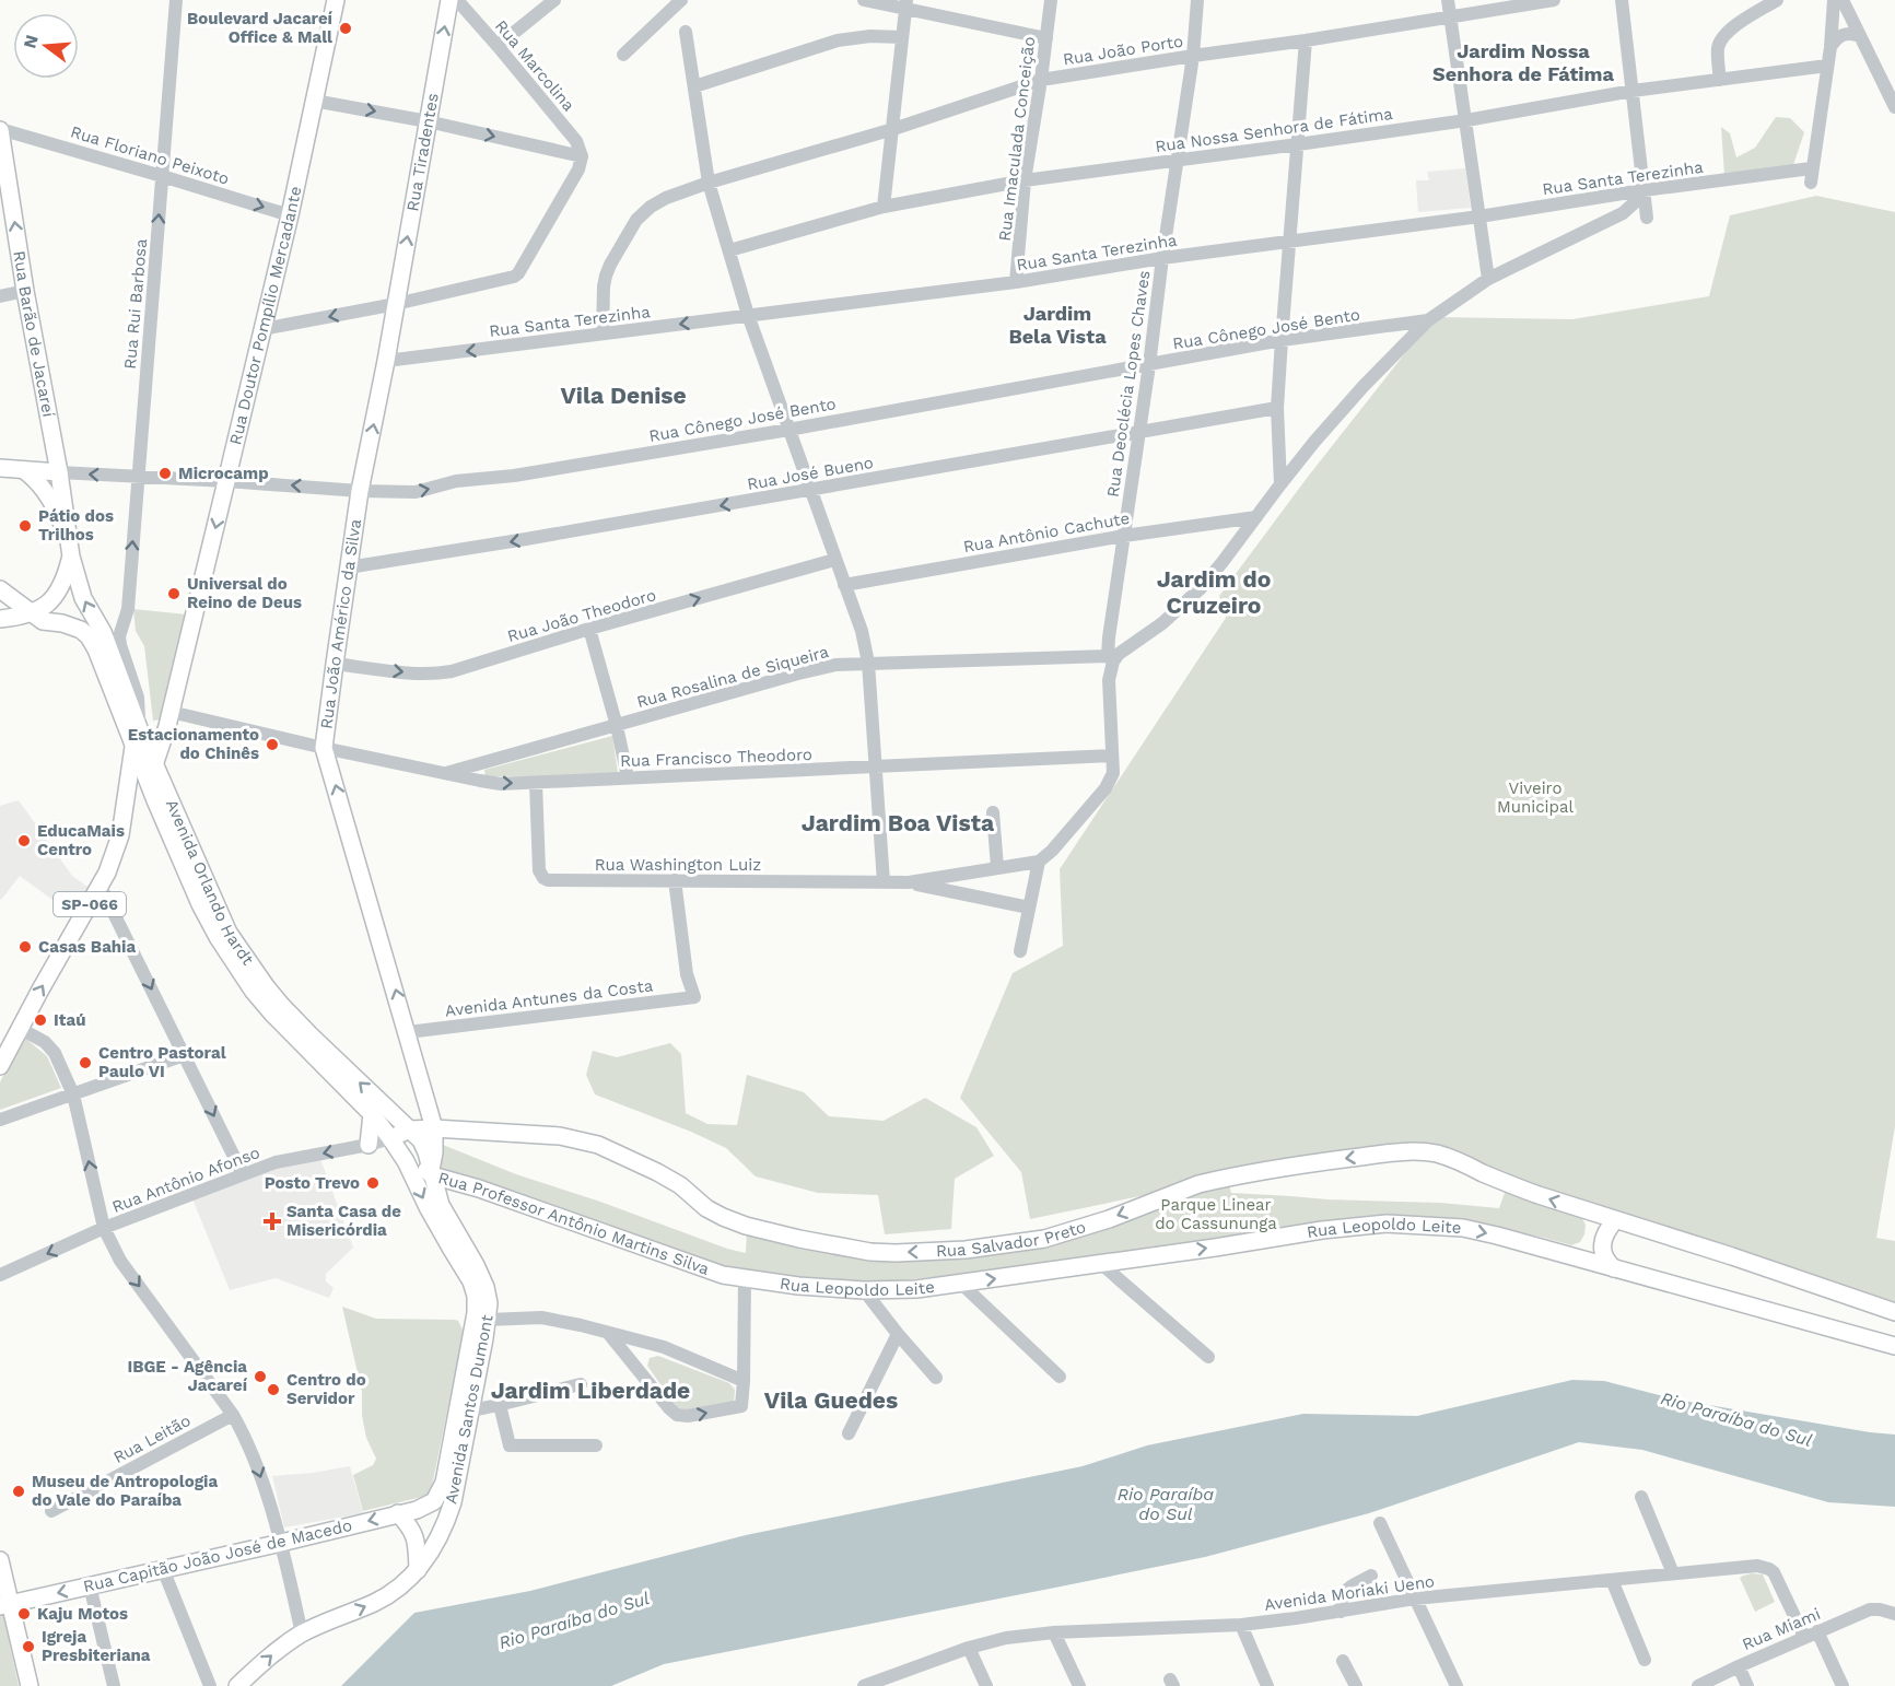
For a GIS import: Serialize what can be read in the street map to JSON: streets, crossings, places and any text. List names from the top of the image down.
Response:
{
  "streets": {
    "main road": [
      "Rua Tiradentes",
      "Rua Doutor Pompílio Mercadante",
      "Rua Barão de Jacareí",
      "Rua João Américo da Silva",
      "Avenida Orlando Hardt",
      "SP-066",
      "Rua Professor Antônio Martins Silva",
      "Rua Leopoldo Leite",
      "Rua Salvador Preto",
      "Avenida Santos Dumont",
      "Rua Capitão João José de Macedo"
    ],
    "street": [
      "Rua João Porto",
      "Rua Marcolina",
      "Rua Nossa Senhora de Fátima",
      "Rua Imaculada Conceição",
      "Rua Floriano Peixoto",
      "Rua Santa Terezinha",
      "Rua Rui Barbosa",
      "Rua Cônego José Bento",
      "Rua Deoclécia Lopes Chaves",
      "Rua José Bueno",
      "Rua Antônio Cachute",
      "Rua João Theodoro",
      "Rua Rosalina de Siqueira",
      "Rua Francisco Theodoro",
      "Rua Washington Luiz",
      "Avenida Antunes da Costa",
      "Rua Antônio Afonso",
      "Rua Leitão",
      "Avenida Moriaki Ueno",
      "Rua Miami"
    ]
  },
  "crossings": [
    ["Rua João Porto", "Rua Imaculada Conceição"],
    ["Rua João Porto", "Rua Santa Terezinha"],
    ["Rua João Porto", "Rua Deoclécia Lopes Chaves"],
    ["Rua Nossa Senhora de Fátima", "Rua Imaculada Conceição"],
    ["Rua Nossa Senhora de Fátima", "Rua Santa Terezinha"],
    ["Rua Nossa Senhora de Fátima", "Rua Deoclécia Lopes Chaves"],
    ["Rua Imaculada Conceição", "Rua Santa Terezinha"],
    ["Rua Tiradentes", "Rua João Américo da Silva"],
    ["Rua Floriano Peixoto", "Rua Rui Barbosa"],
    ["Rua Floriano Peixoto", "Rua Doutor Pompílio Mercadante"],
    ["Rua Floriano Peixoto", "Rua Barão de Jacareí"],
    ["Rua Santa Terezinha", "Rua Deoclécia Lopes Chaves"],
    ["Rua Santa Terezinha", "Rua João Américo da Silva"],
    ["Rua Rui Barbosa", "Rua Cônego José Bento"],
    ["Rua Rui Barbosa", "Avenida Orlando Hardt"],
    ["Rua Rui Barbosa", "SP-066"],
    ["Rua Doutor Pompílio Mercadante", "Rua Cônego José Bento"],
    ["Rua Doutor Pompílio Mercadante", "Rua Francisco Theodoro"],
    ["Rua Doutor Pompílio Mercadante", "Avenida Orlando Hardt"],
    ["Rua Cônego José Bento", "Rua Barão de Jacareí"],
    ["Rua Cônego José Bento", "Rua Deoclécia Lopes Chaves"],
    ["Rua Cônego José Bento", "Rua João Américo da Silva"],
    ["Rua Barão de Jacareí", "Avenida Orlando Hardt"],
    ["Rua Deoclécia Lopes Chaves", "Rua José Bueno"],
    ["Rua Deoclécia Lopes Chaves", "Rua Antônio Cachute"],
    ["Rua Deoclécia Lopes Chaves", "Rua Rosalina de Siqueira"],
    ["Rua Deoclécia Lopes Chaves", "Rua Francisco Theodoro"],
    ["Rua Deoclécia Lopes Chaves", "Rua Washington Luiz"],
    ["Rua José Bueno", "Rua João Américo da Silva"],
    ["Rua João Theodoro", "Rua João Américo da Silva"],
    ["Rua João Américo da Silva", "Rua Francisco Theodoro"],
    ["Rua João Américo da Silva", "Avenida Orlando Hardt"],
    ["Rua João Américo da Silva", "Avenida Antunes da Costa"],
    ["Rua João Américo da Silva", "Rua Professor Antônio Martins Silva"],
    ["Rua João Américo da Silva", "Rua Salvador Preto"],
    ["Rua João Américo da Silva", "Avenida Santos Dumont"],
    ["Rua Rosalina de Siqueira", "Rua Francisco Theodoro"],
    ["Rua Francisco Theodoro", "Rua Washington Luiz"],
    ["Rua Washington Luiz", "Avenida Antunes da Costa"],
    ["Avenida Orlando Hardt", "SP-066"],
    ["Avenida Orlando Hardt", "Rua Antônio Afonso"],
    ["Avenida Orlando Hardt", "Rua Professor Antônio Martins Silva"],
    ["Avenida Orlando Hardt", "Rua Salvador Preto"],
    ["Avenida Orlando Hardt", "Avenida Santos Dumont"],
    ["Rua Antônio Afonso", "Avenida Santos Dumont"],
    ["Rua Professor Antônio Martins Silva", "Rua Leopoldo Leite"],
    ["Rua Professor Antônio Martins Silva", "Avenida Santos Dumont"],
    ["Avenida Santos Dumont", "Rua Capitão João José de Macedo"],
    ["Avenida Moriaki Ueno", "Rua Miami"]
  ],
  "one_way": [
    "Rua Tiradentes",
    "Rua Floriano Peixoto",
    "Rua Rui Barbosa",
    "Rua Barão de Jacareí",
    "Rua José Bueno",
    "Rua João Theodoro",
    "Rua João Américo da Silva",
    "Rua Antônio Afonso",
    "Rua Leopoldo Leite",
    "Rua Salvador Preto",
    "Rua Capitão João José de Macedo"
  ],
  "districts": [
    "Jardim Nossa Senhora de Fátima",
    "Jardim Bela Vista",
    "Vila Denise",
    "Jardim do Cruzeiro",
    "Jardim Boa Vista",
    "Jardim Liberdade",
    "Vila Guedes"
  ],
  "water": ["Rio Paraíba do Sul"],
  "parks": ["Viveiro Municipal", "Parque Linear do Cassununga"],
  "places": {
    "other": [
      "Boulevard Jacareí Office & Mall",
      "Microcamp",
      "Pátio dos Trilhos",
      "Universal do Reino de Deus",
      "Estacionamento do Chinês",
      "EducaMais Centro",
      "Casas Bahia",
      "Itaú",
      "Centro Pastoral Paulo VI",
      "Posto Trevo",
      "IBGE - Agência Jacareí",
      "Centro do Servidor",
      "Museu de Antropologia do Vale do Paraíba",
      "Kaju Motos",
      "Igreja Presbiteriana"
    ],
    "health": ["Santa Casa de Misericórdia"]
  },
  "north": "left"
}
